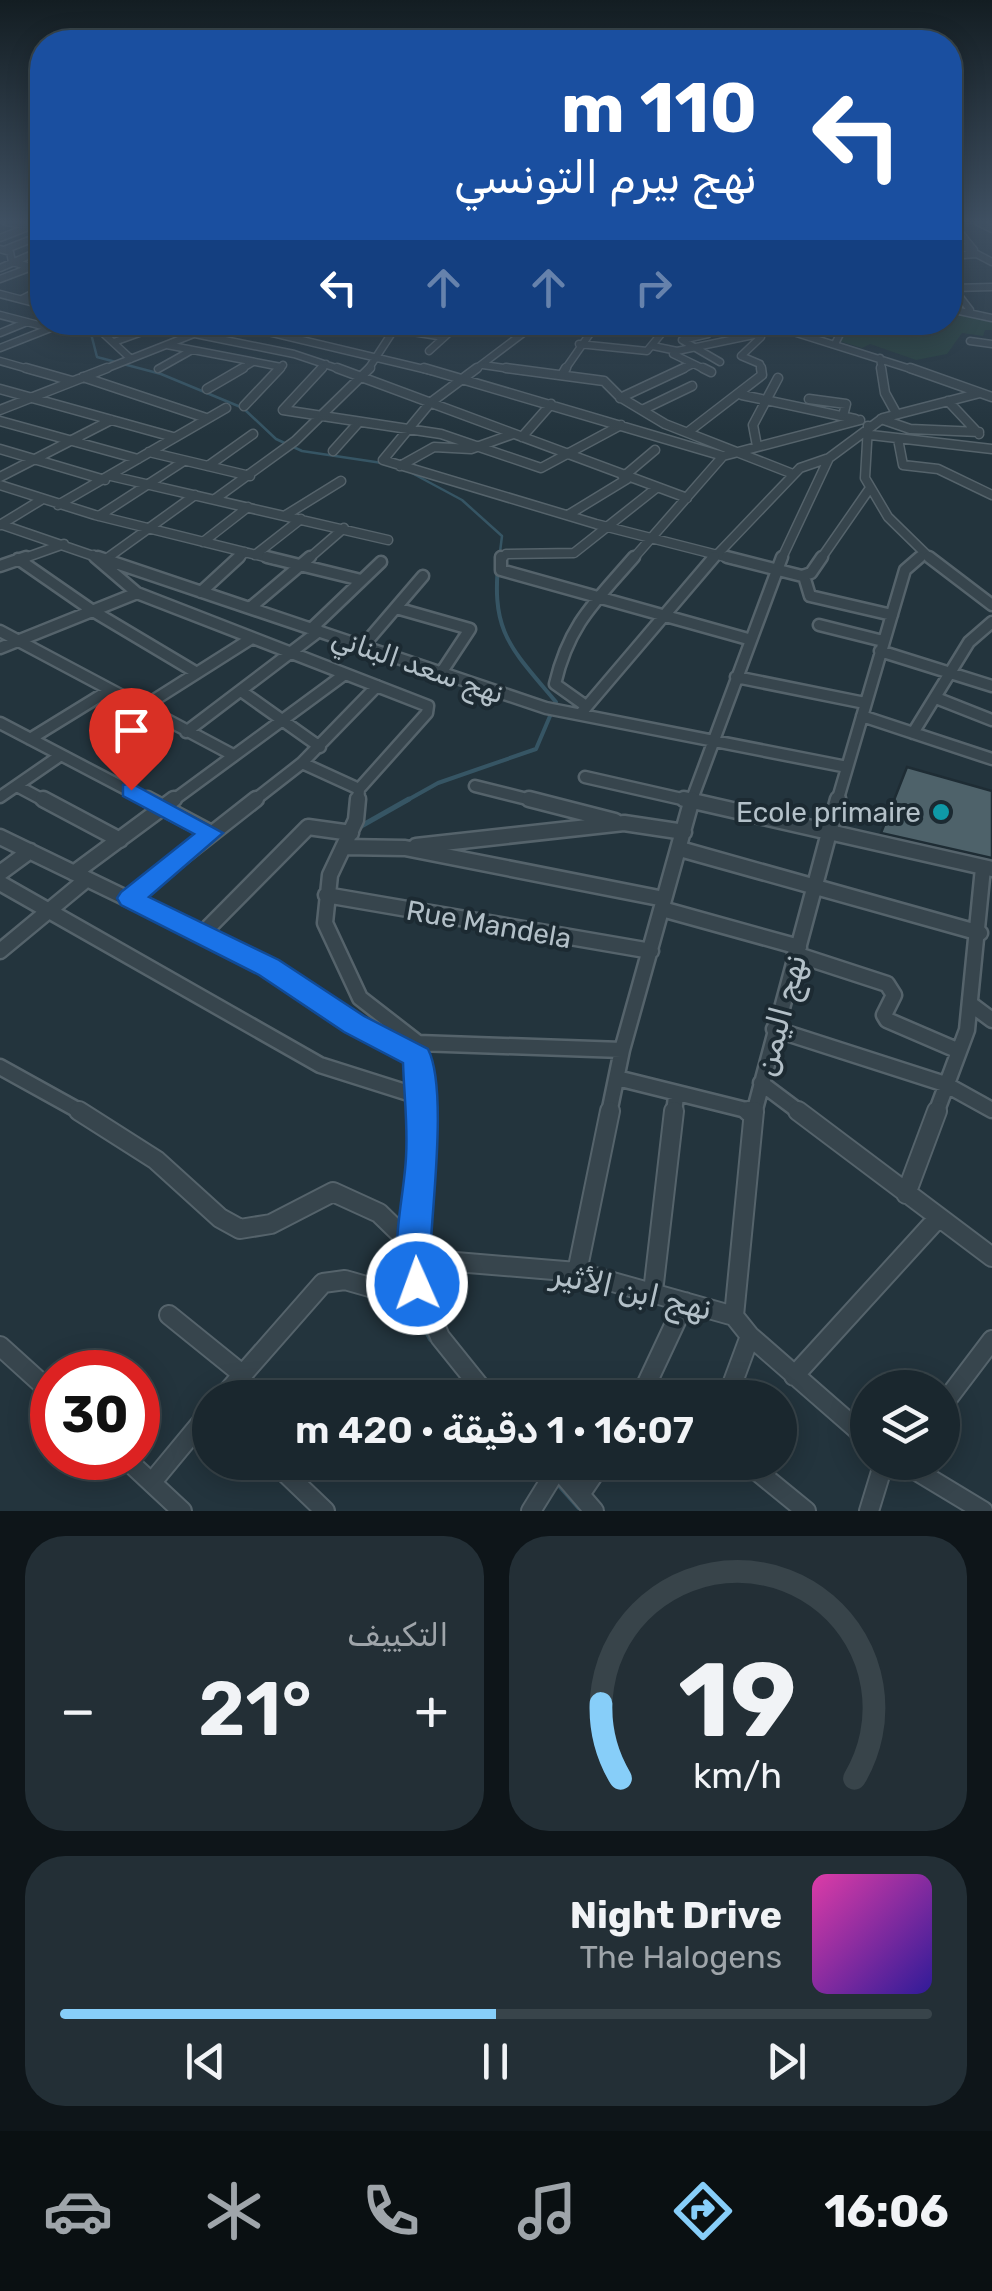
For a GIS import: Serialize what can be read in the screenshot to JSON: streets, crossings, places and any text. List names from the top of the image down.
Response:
{
  "streets": {
    "street": [
      "نهج سعد البناني",
      "Rue Mandela",
      "نهج اليمن",
      "نهج ابن الأثير"
    ]
  },
  "crossings": [
    ["نهج سعد البناني", "نهج اليمن"],
    ["نهج اليمن", "نهج ابن الأثير"]
  ],
  "places": ["Ecole primaire"],
  "page": {
    "turn": ["110 m", "نهج بيرم التونسي"],
    "limit": "30",
    "trip": "16:07 · 1 دقيقة · 420 m",
    "tile": "التكييف",
    "heat": ["−", "21°", "+"],
    "song": ["Night Drive", "The Halogens"],
    "tabs": "16:06",
    "gauge": ["19", "km/h"]
  }
}
